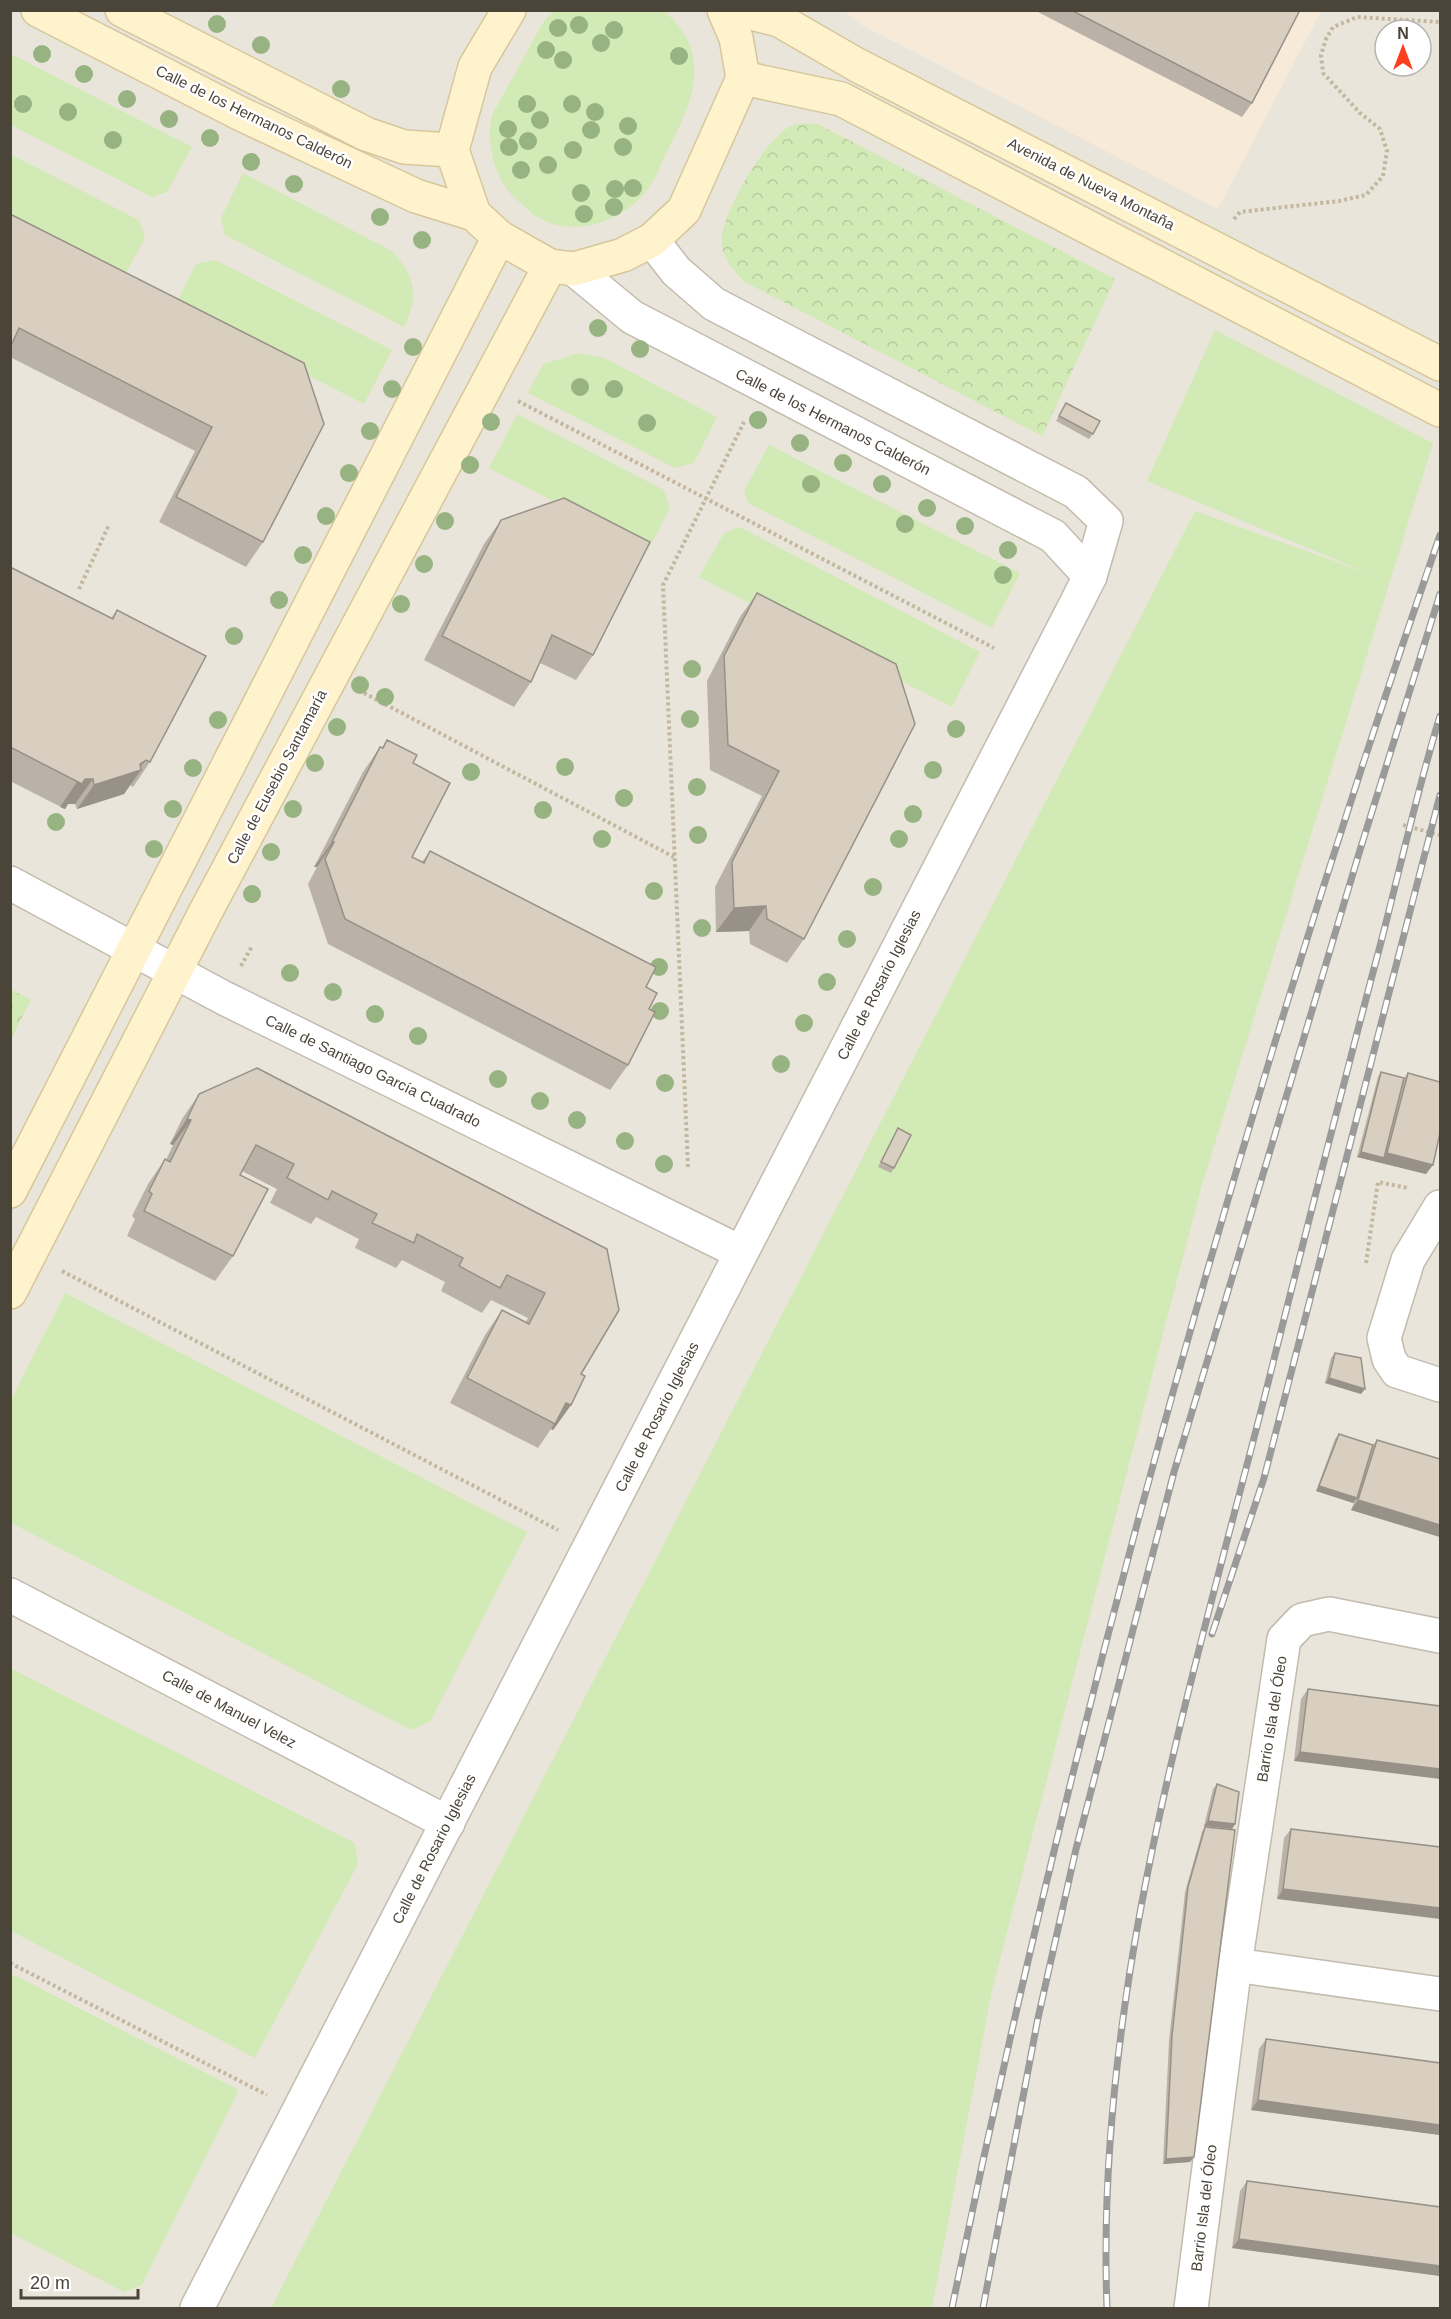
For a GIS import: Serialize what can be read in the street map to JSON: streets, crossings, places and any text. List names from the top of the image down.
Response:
{
  "streets": {
    "main road": ["Calle de los Hermanos Calderón", "Avenida de Nueva Montaña", "Calle de Eusebio Santamaría"],
    "street": [
      "Calle de Rosario Iglesias",
      "Calle de Santiago García Cuadrado",
      "Calle de Manuel Velez",
      "Barrio Isla del Óleo"
    ]
  },
  "crossings": [
    ["Calle de los Hermanos Calderón", "Calle de Eusebio Santamaría"],
    ["Calle de los Hermanos Calderón", "Calle de Rosario Iglesias"],
    ["Calle de Eusebio Santamaría", "Calle de Santiago García Cuadrado"],
    ["Calle de Rosario Iglesias", "Calle de Santiago García Cuadrado"],
    ["Calle de Rosario Iglesias", "Calle de Manuel Velez"]
  ],
  "scale_bar": "20 m",
  "north": "top"
}
